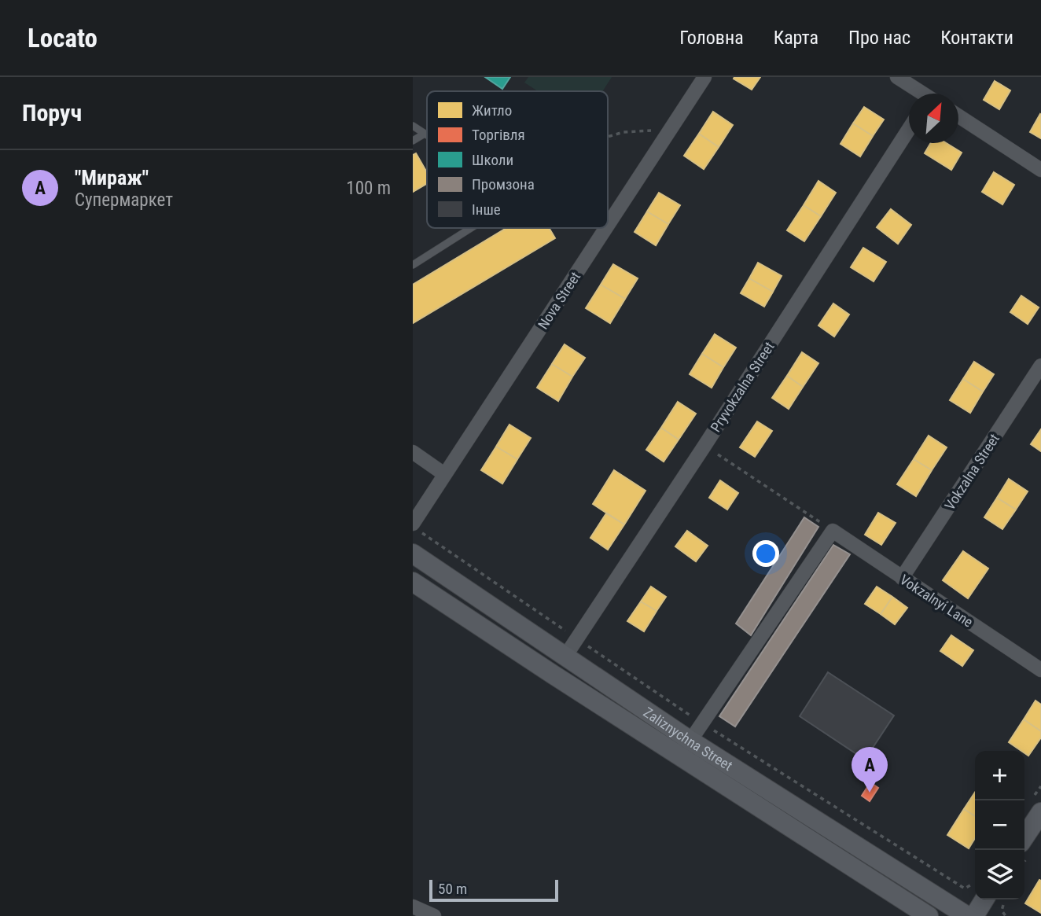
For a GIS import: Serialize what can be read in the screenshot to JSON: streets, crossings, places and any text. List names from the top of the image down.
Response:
{
  "streets": {
    "main road": ["Zaliznychna Street"],
    "street": [
      "Nova Street",
      "Pryvokzalna Street",
      "Vokzalna Street",
      "Vokzalnyi Lane"
    ]
  },
  "crossings": [
    ["Pryvokzalna Street", "Zaliznychna Street"],
    ["Vokzalna Street", "Vokzalnyi Lane"]
  ],
  "legend": [
    "Житло",
    "Торгівля",
    "Школи",
    "Промзона",
    "Інше"
  ],
  "scale_bar": "50 m",
  "north": "top right",
  "page": {
    "header": "Locato",
    "nav": [
      "Головна",
      "Карта",
      "Про нас",
      "Контакти"
    ],
    "heading": "Поруч",
    "list": [
      {
        "mark": "A",
        "name": "\"Мираж\"",
        "note": "Супермаркет",
        "value": "100 m"
      }
    ],
    "pins": "A",
    "map_buttons": ["+", "−"],
    "scale": "50 m"
  }
}
